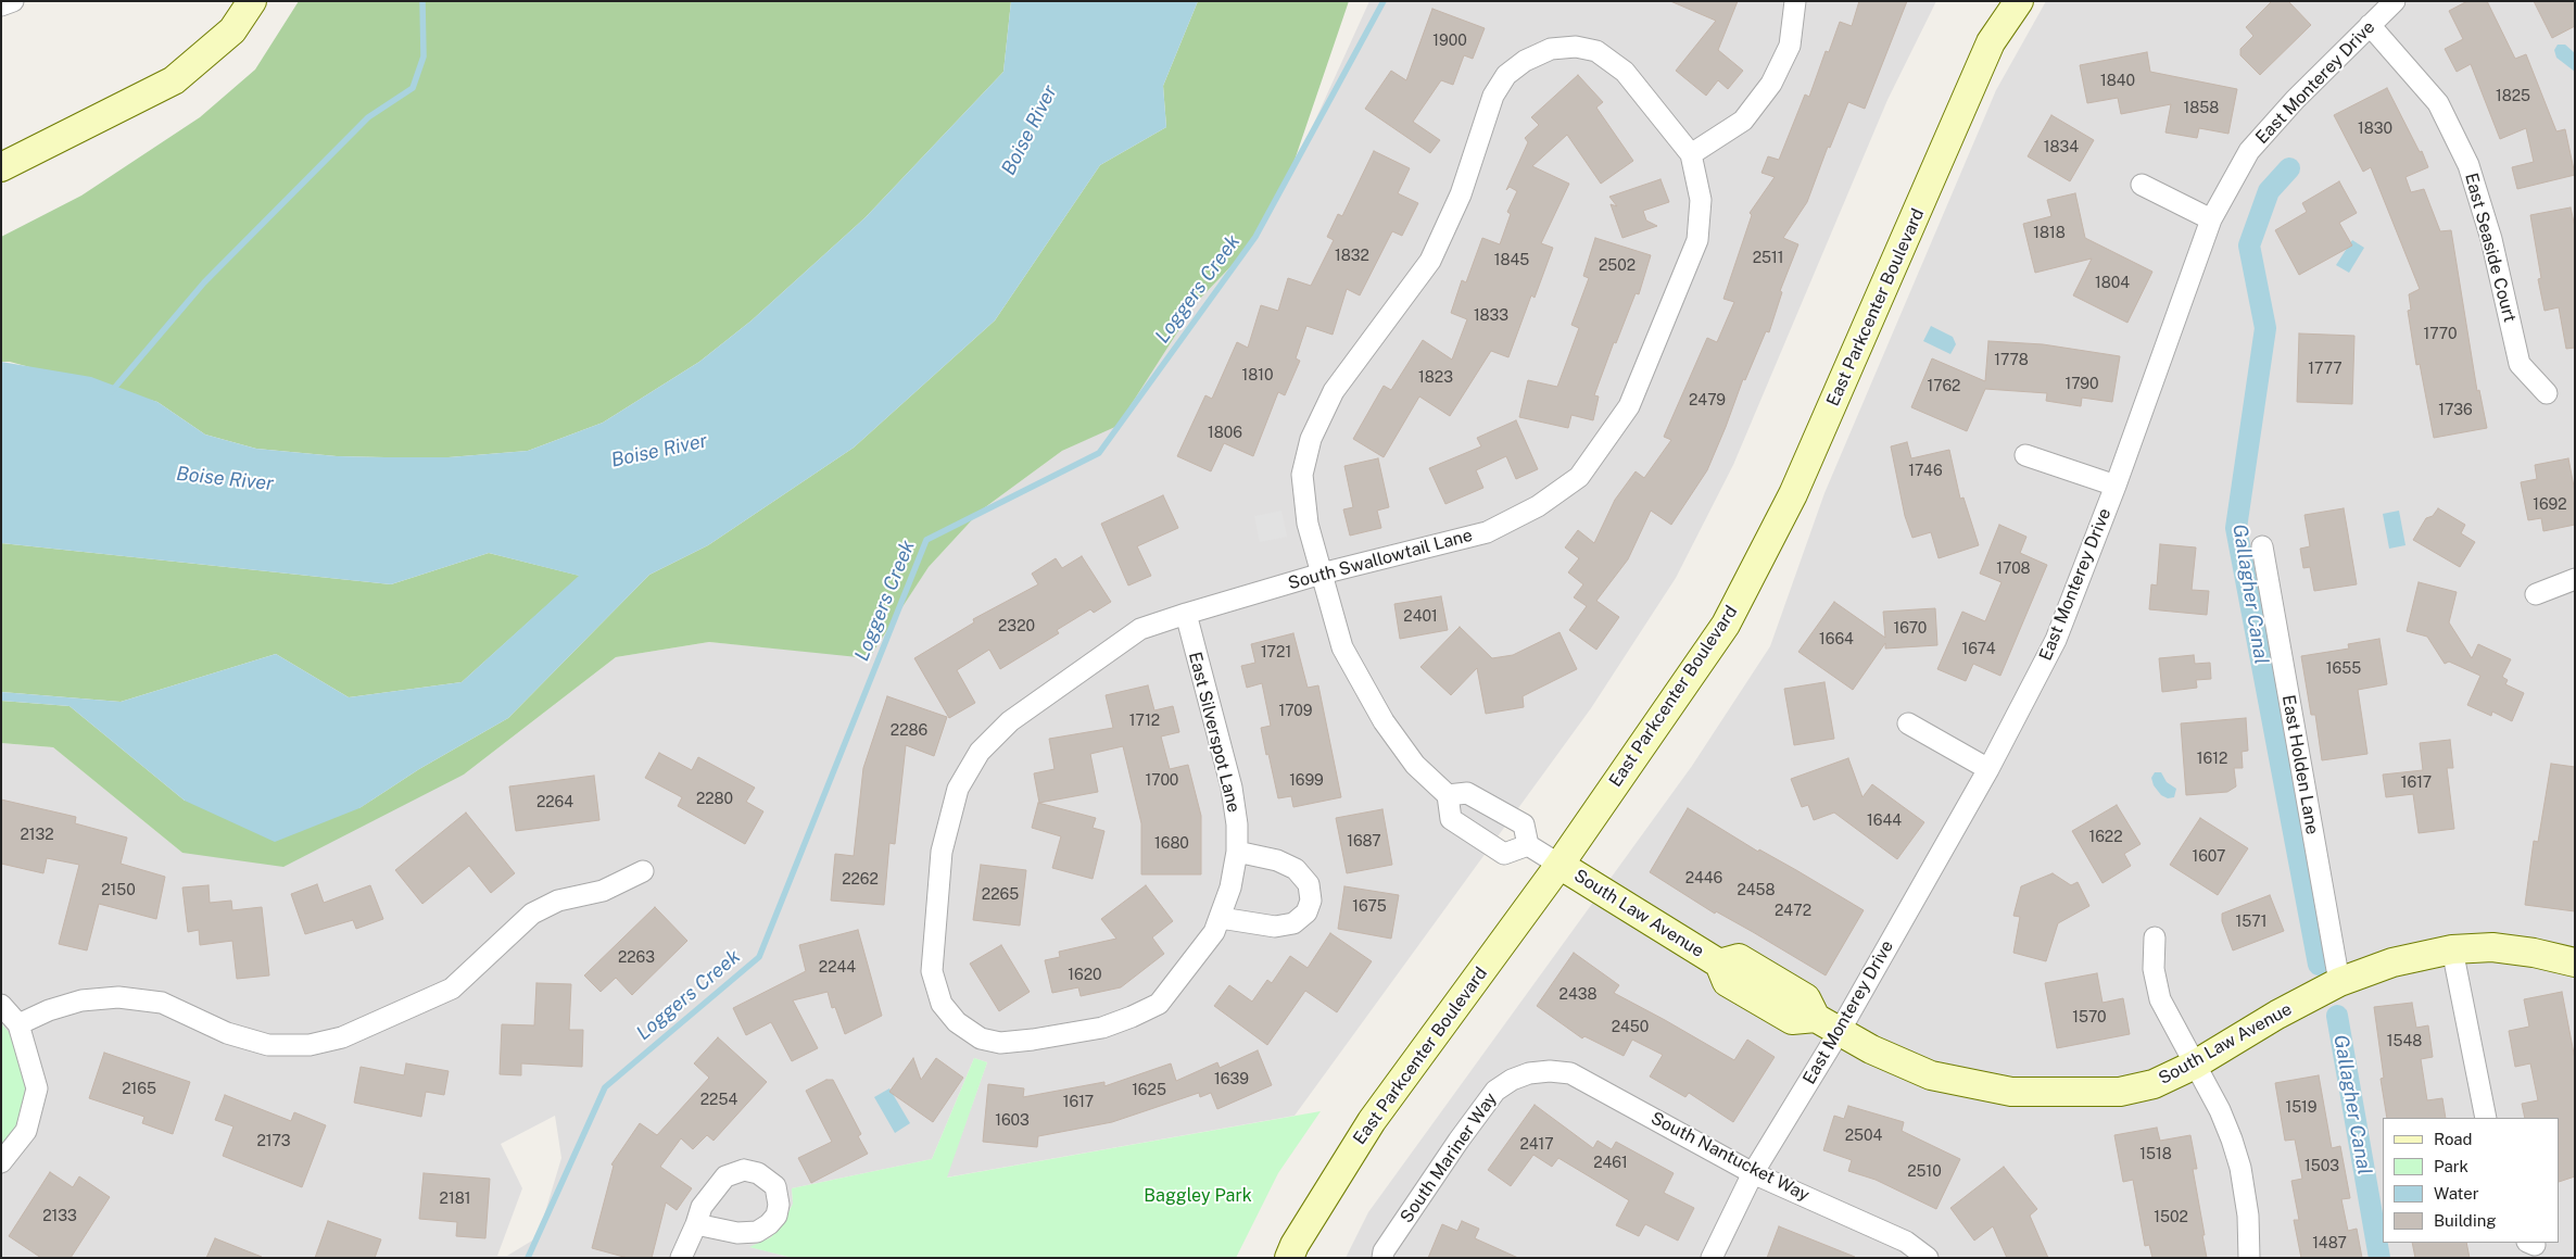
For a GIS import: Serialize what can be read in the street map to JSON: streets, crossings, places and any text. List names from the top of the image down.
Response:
{
  "streets": {
    "main road": ["East Parkcenter Boulevard", "South Law Avenue"],
    "street": [
      "East Monterey Drive",
      "East Seaside Court",
      "South Swallowtail Lane",
      "East Silverspot Lane",
      "East Holden Lane",
      "South Nantucket Way",
      "South Mariner Way"
    ]
  },
  "crossings": [
    ["East Monterey Drive", "East Seaside Court"],
    ["East Monterey Drive", "South Law Avenue"],
    ["East Monterey Drive", "South Nantucket Way"],
    ["East Parkcenter Boulevard", "South Law Avenue"],
    ["South Swallowtail Lane", "East Silverspot Lane"],
    ["East Holden Lane", "South Law Avenue"],
    ["South Nantucket Way", "South Mariner Way"]
  ],
  "water": ["Boise River", "Loggers Creek", "Gallagher Canal"],
  "parks": ["Baggley Park"],
  "house_numbers": [
    "1900",
    "1840",
    "1825",
    "1858",
    "1830",
    "1834",
    "1818",
    "1832",
    "2511",
    "1845",
    "2502",
    "1804",
    "1833",
    "1770",
    "1778",
    "1777",
    "1810",
    "1823",
    "1790",
    "1762",
    "2479",
    "1736",
    "1806",
    "1746",
    "1692",
    "1708",
    "2401",
    "2320",
    "1670",
    "1664",
    "1674",
    "1721",
    "1655",
    "1709",
    "1712",
    "2286",
    "1612",
    "1700",
    "1699",
    "1617",
    "2280",
    "2264",
    "1644",
    "2132",
    "1622",
    "1687",
    "1680",
    "1607",
    "2446",
    "2262",
    "2150",
    "2458",
    "2265",
    "1675",
    "2472",
    "1571",
    "2263",
    "2244",
    "1620",
    "2438",
    "1570",
    "2450",
    "1548",
    "1639",
    "2165",
    "1625",
    "2254",
    "1617",
    "1519",
    "1603",
    "2504",
    "2173",
    "2417",
    "1518",
    "2461",
    "1503",
    "2510",
    "2181",
    "2133",
    "1502",
    "1487"
  ],
  "legend": [
    "Road",
    "Park",
    "Water",
    "Building"
  ]
}
